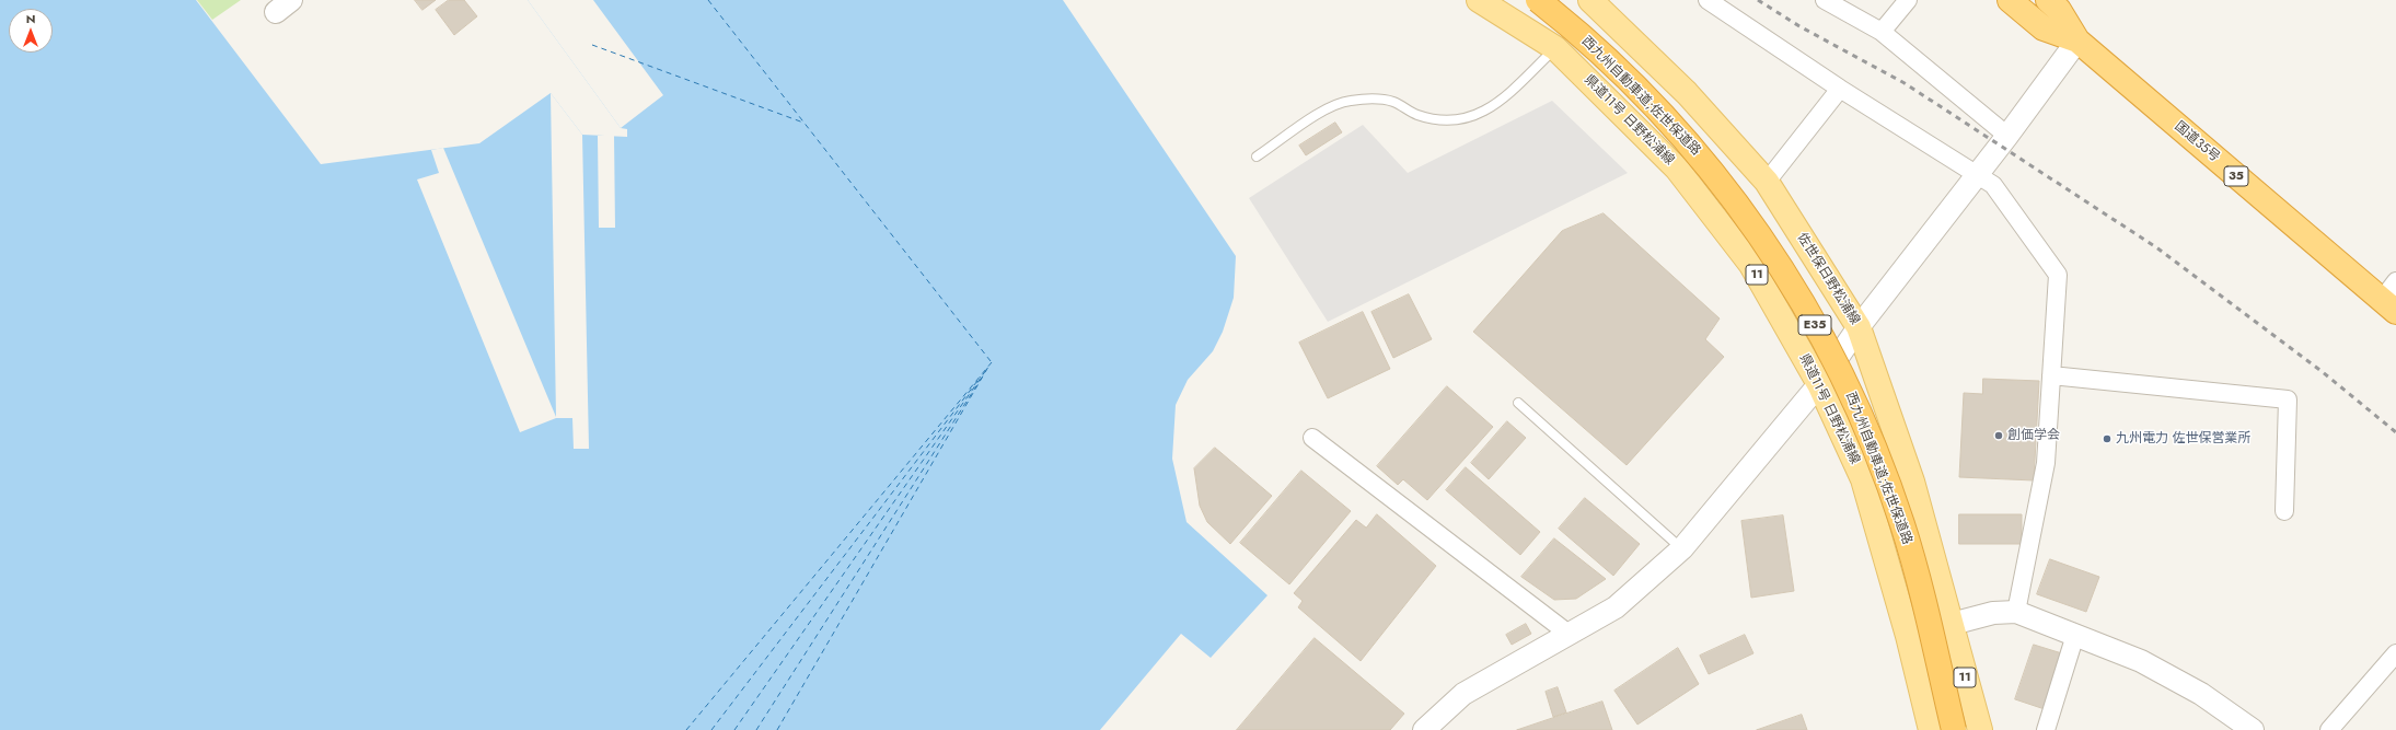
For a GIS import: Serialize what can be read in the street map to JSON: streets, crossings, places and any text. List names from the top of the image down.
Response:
{
  "streets": {
    "highway": [
      "西九州自動車道;佐世保道路",
      "国道35号",
      "35",
      "E35"
    ],
    "main road": ["県道11号 日野松浦線", "11", "佐世保日野松浦線"]
  },
  "crossings": [
    ["11", "佐世保日野松浦線"]
  ],
  "places": ["創価学会", "九州電力 佐世保営業所"],
  "north": "top"
}
